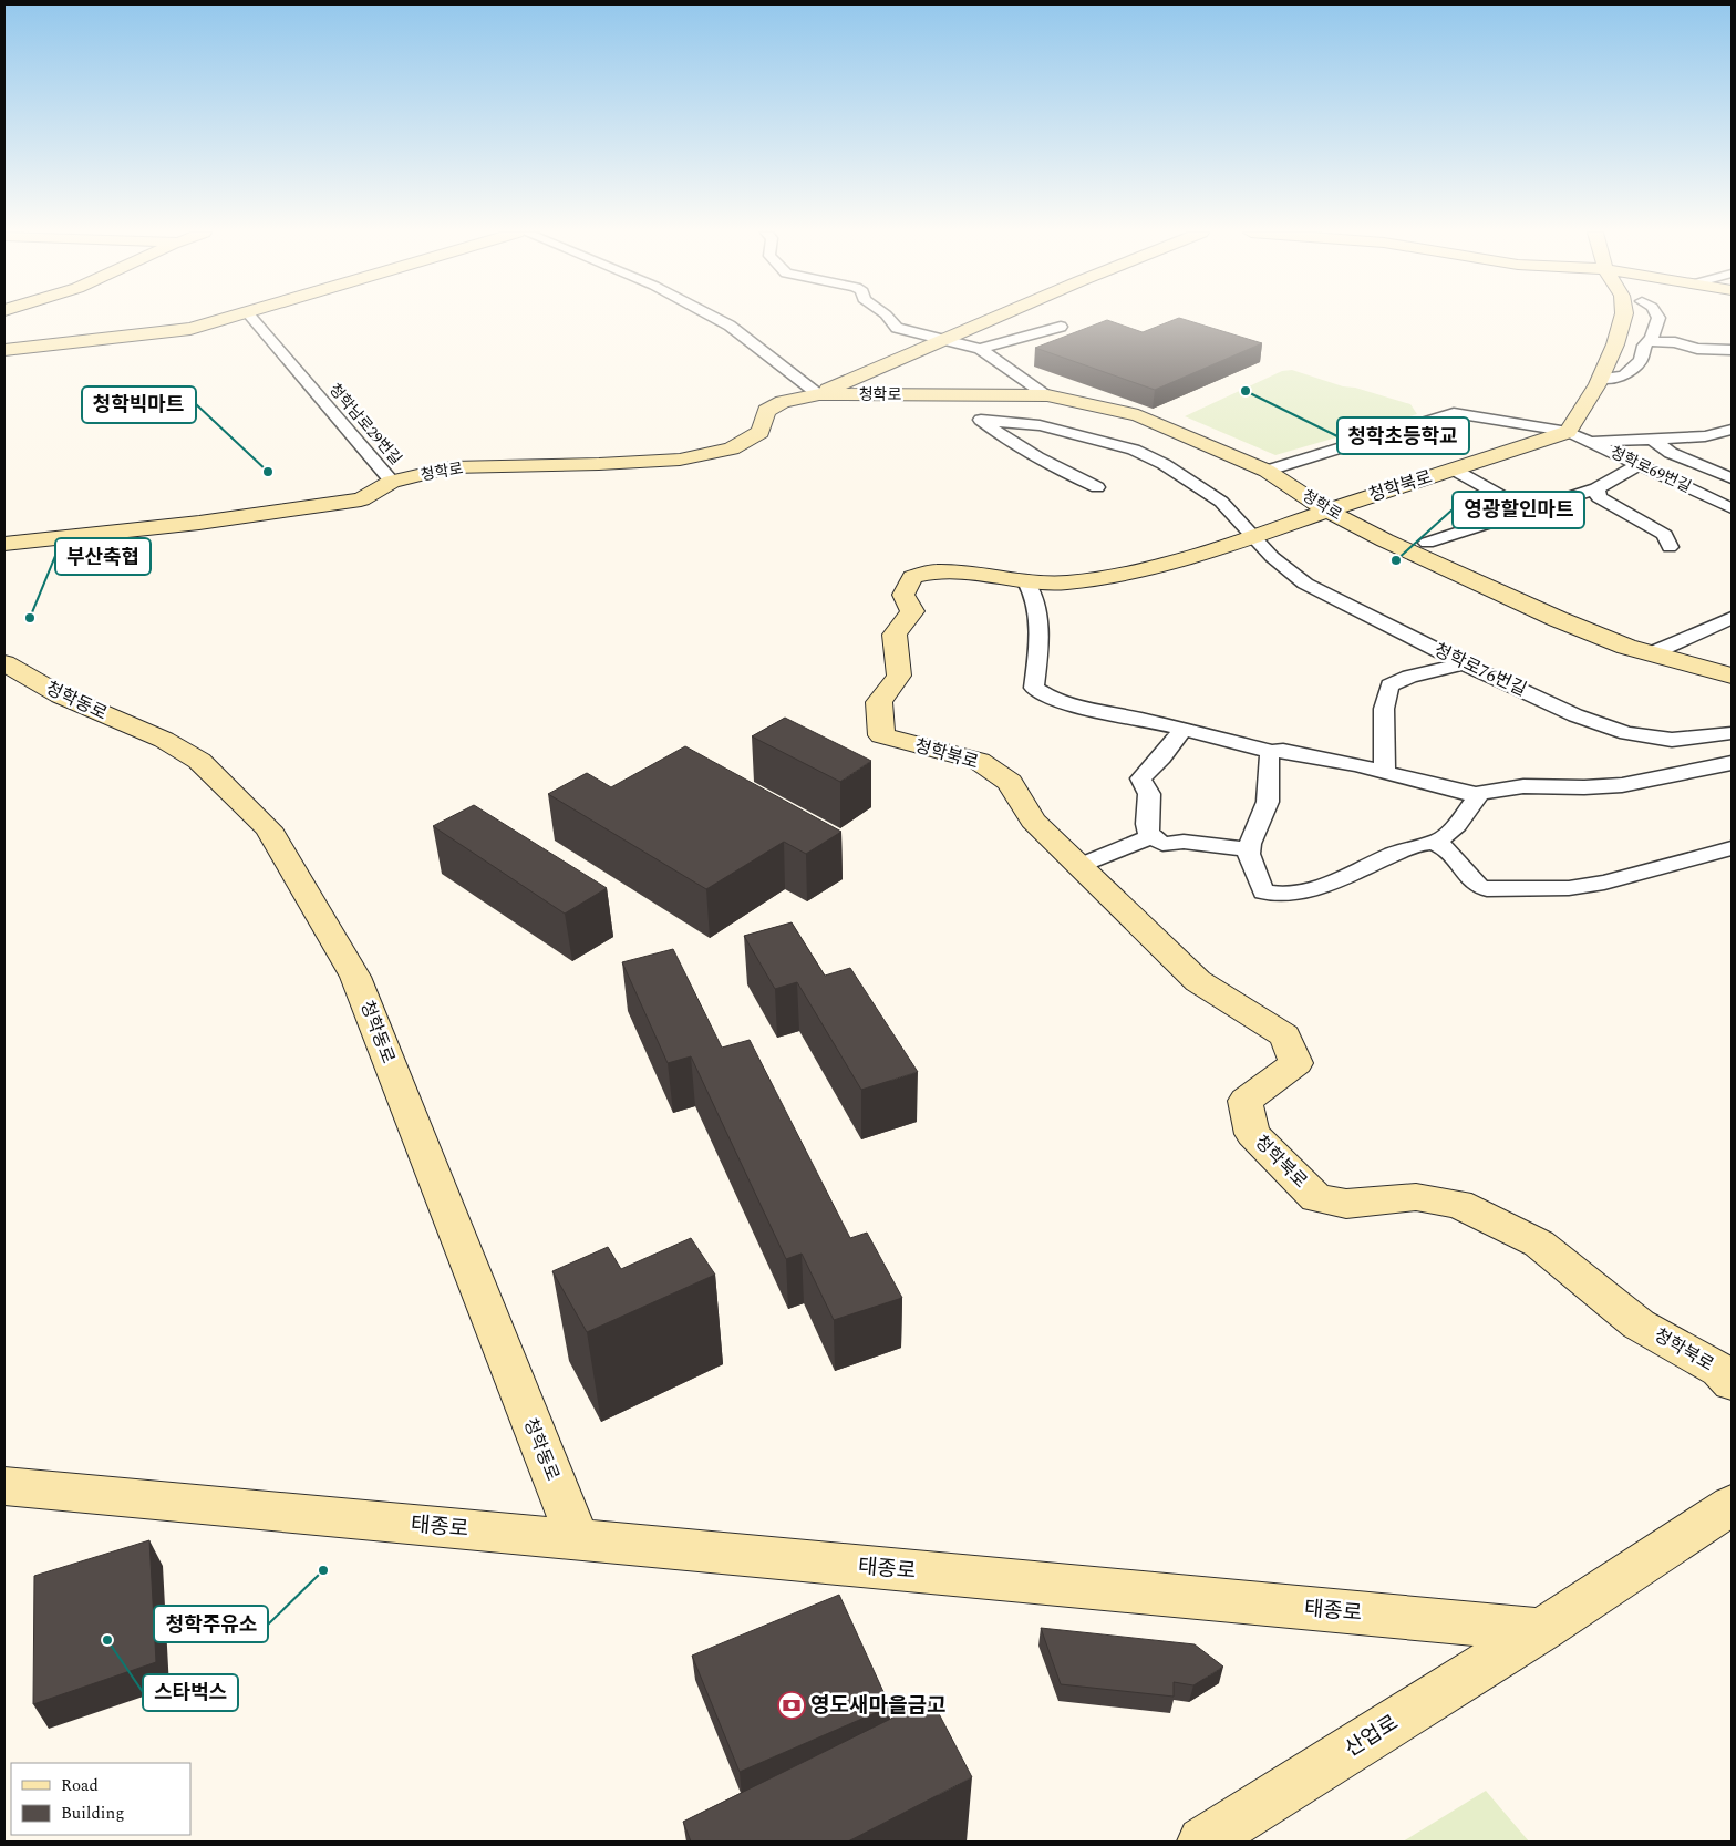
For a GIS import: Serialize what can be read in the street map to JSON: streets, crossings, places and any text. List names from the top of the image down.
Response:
{
  "streets": {
    "street": [
      "청학로",
      "청학남로29번길",
      "청학로69번길",
      "청학북로",
      "청학로76번길",
      "청학동로",
      "태종로",
      "산업로"
    ]
  },
  "crossings": [
    ["청학로", "청학남로29번길"],
    ["청학로", "청학로69번길"],
    ["청학로", "청학북로"],
    ["청학로69번길", "청학북로"],
    ["청학북로", "청학로76번길"],
    ["청학동로", "태종로"],
    ["태종로", "산업로"]
  ],
  "places": {
    "other": [
      "청학초등학교",
      "청학빅마트",
      "영광할인마트",
      "부산축협",
      "청학주유소",
      "스타벅스"
    ],
    "bank": ["영도새마을금고"]
  },
  "legend": ["Road", "Building"]
}
